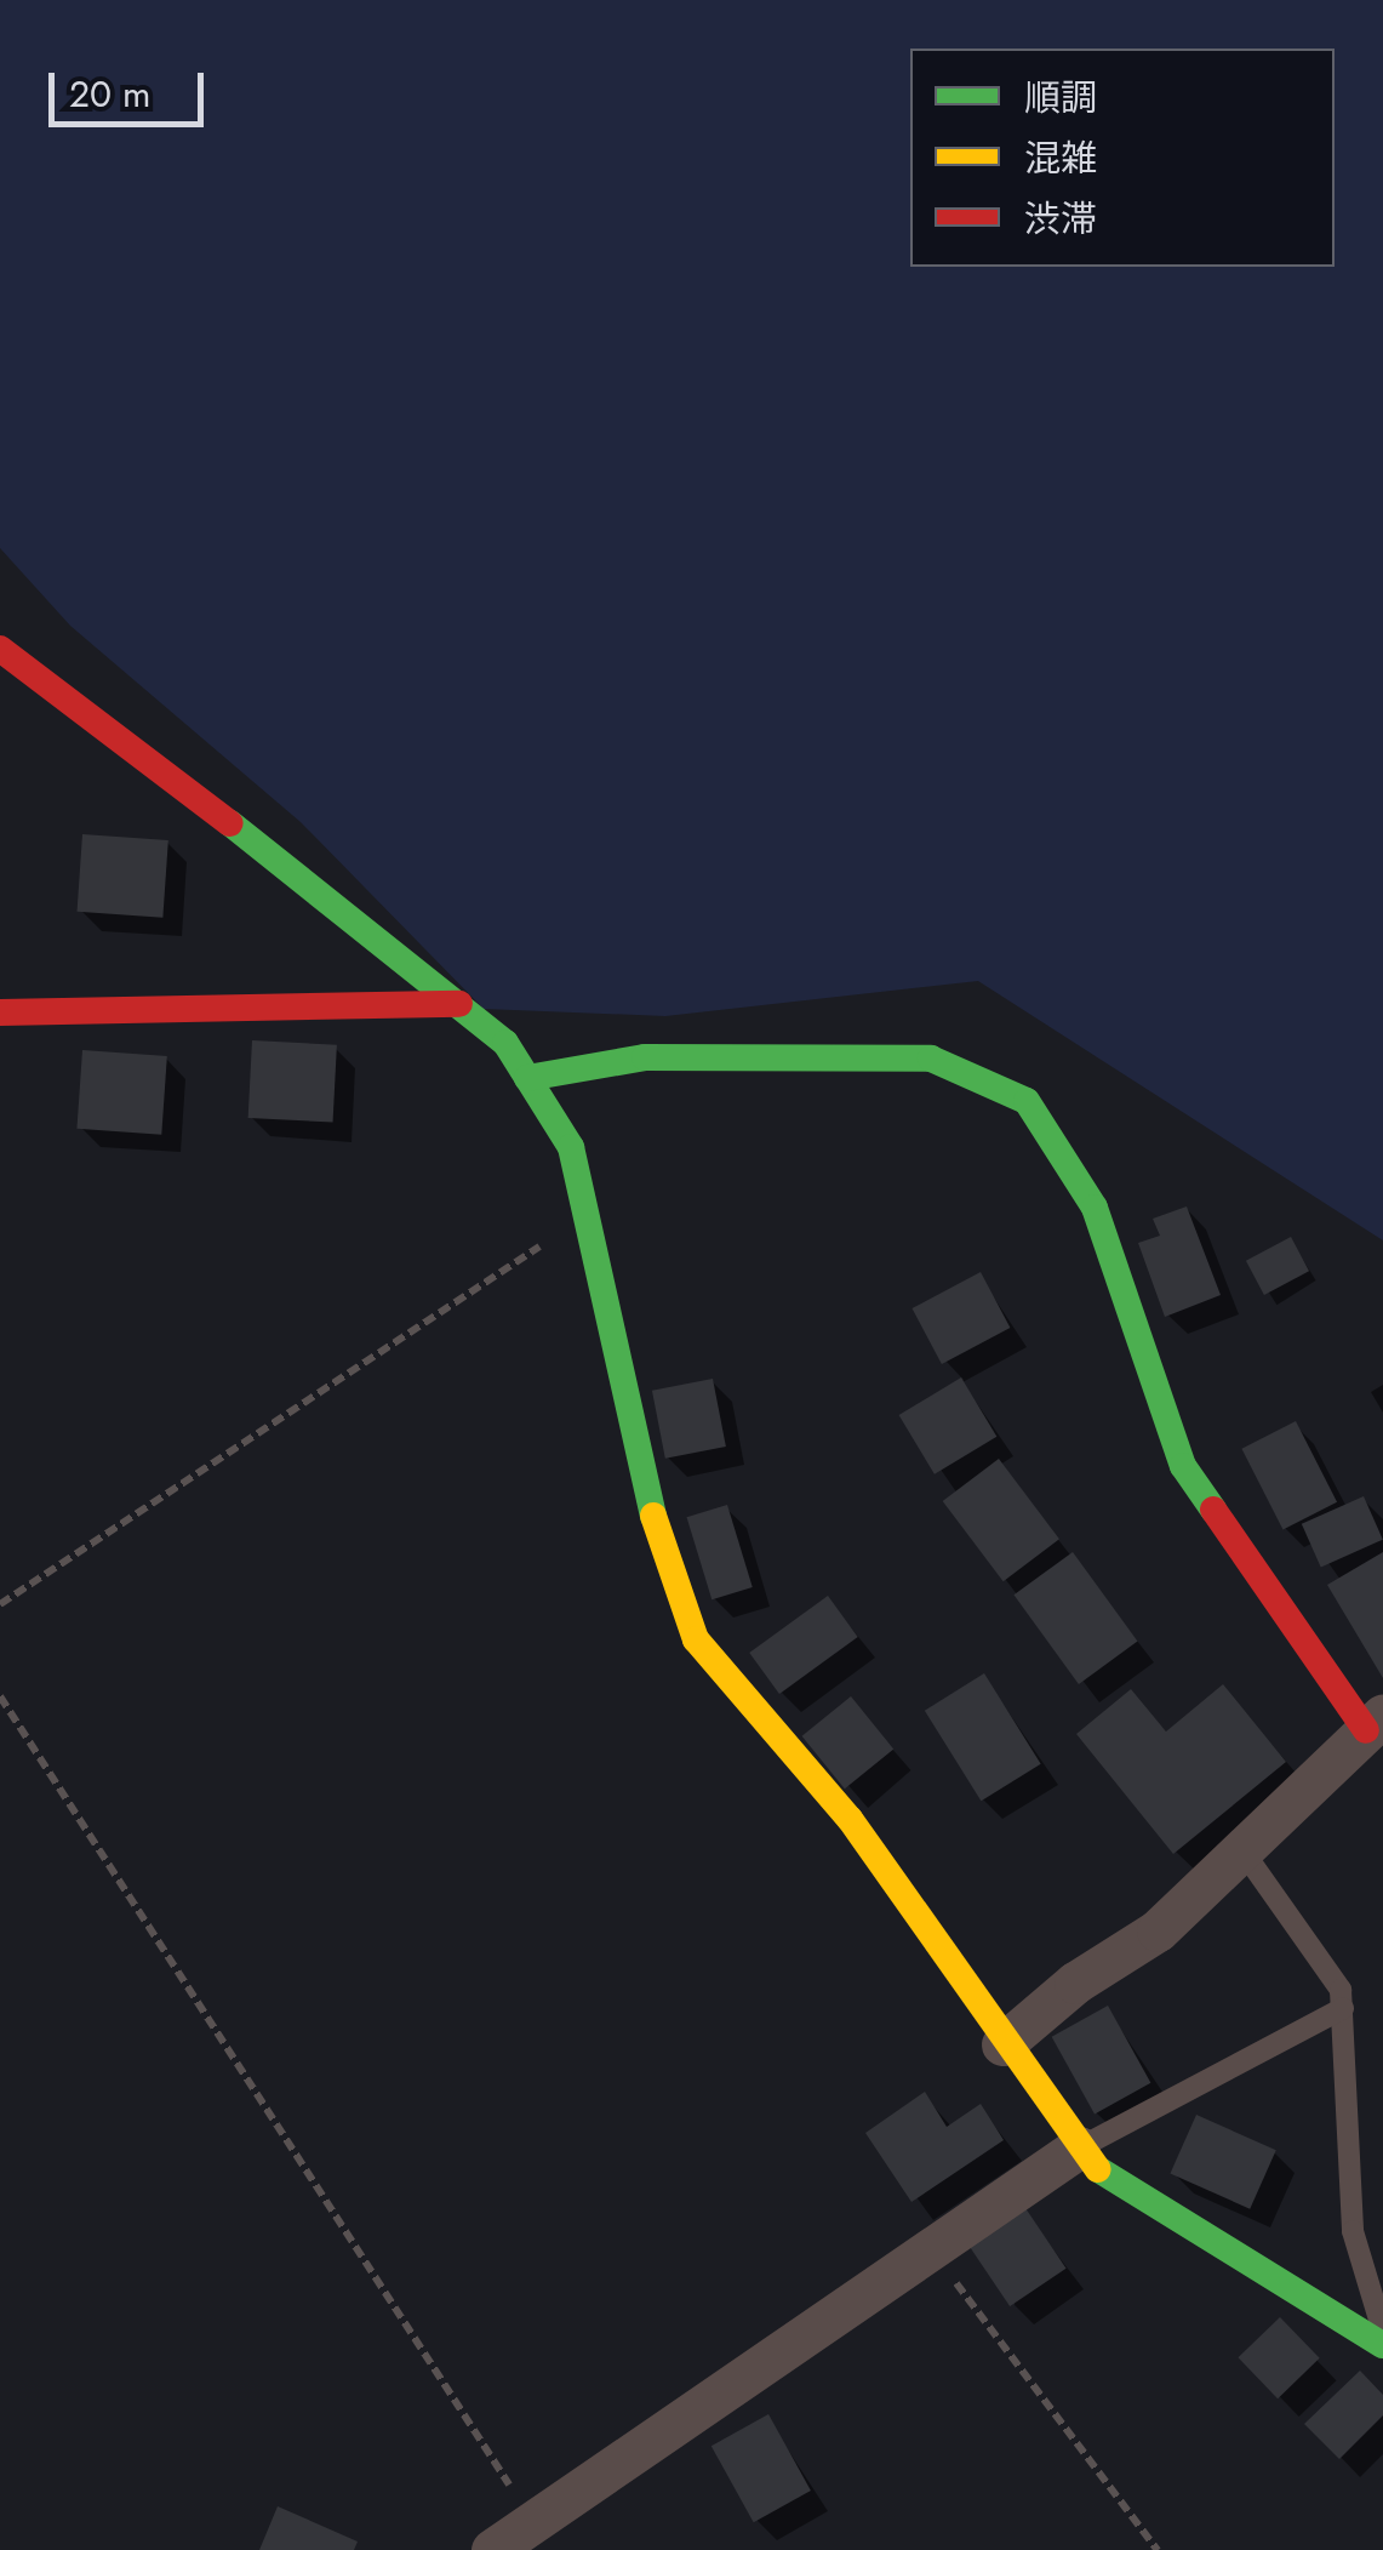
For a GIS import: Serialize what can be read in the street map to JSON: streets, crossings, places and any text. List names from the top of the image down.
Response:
{
  "legend": ["順調", "混雑", "渋滞"],
  "scale_bar": "20 m"
}
